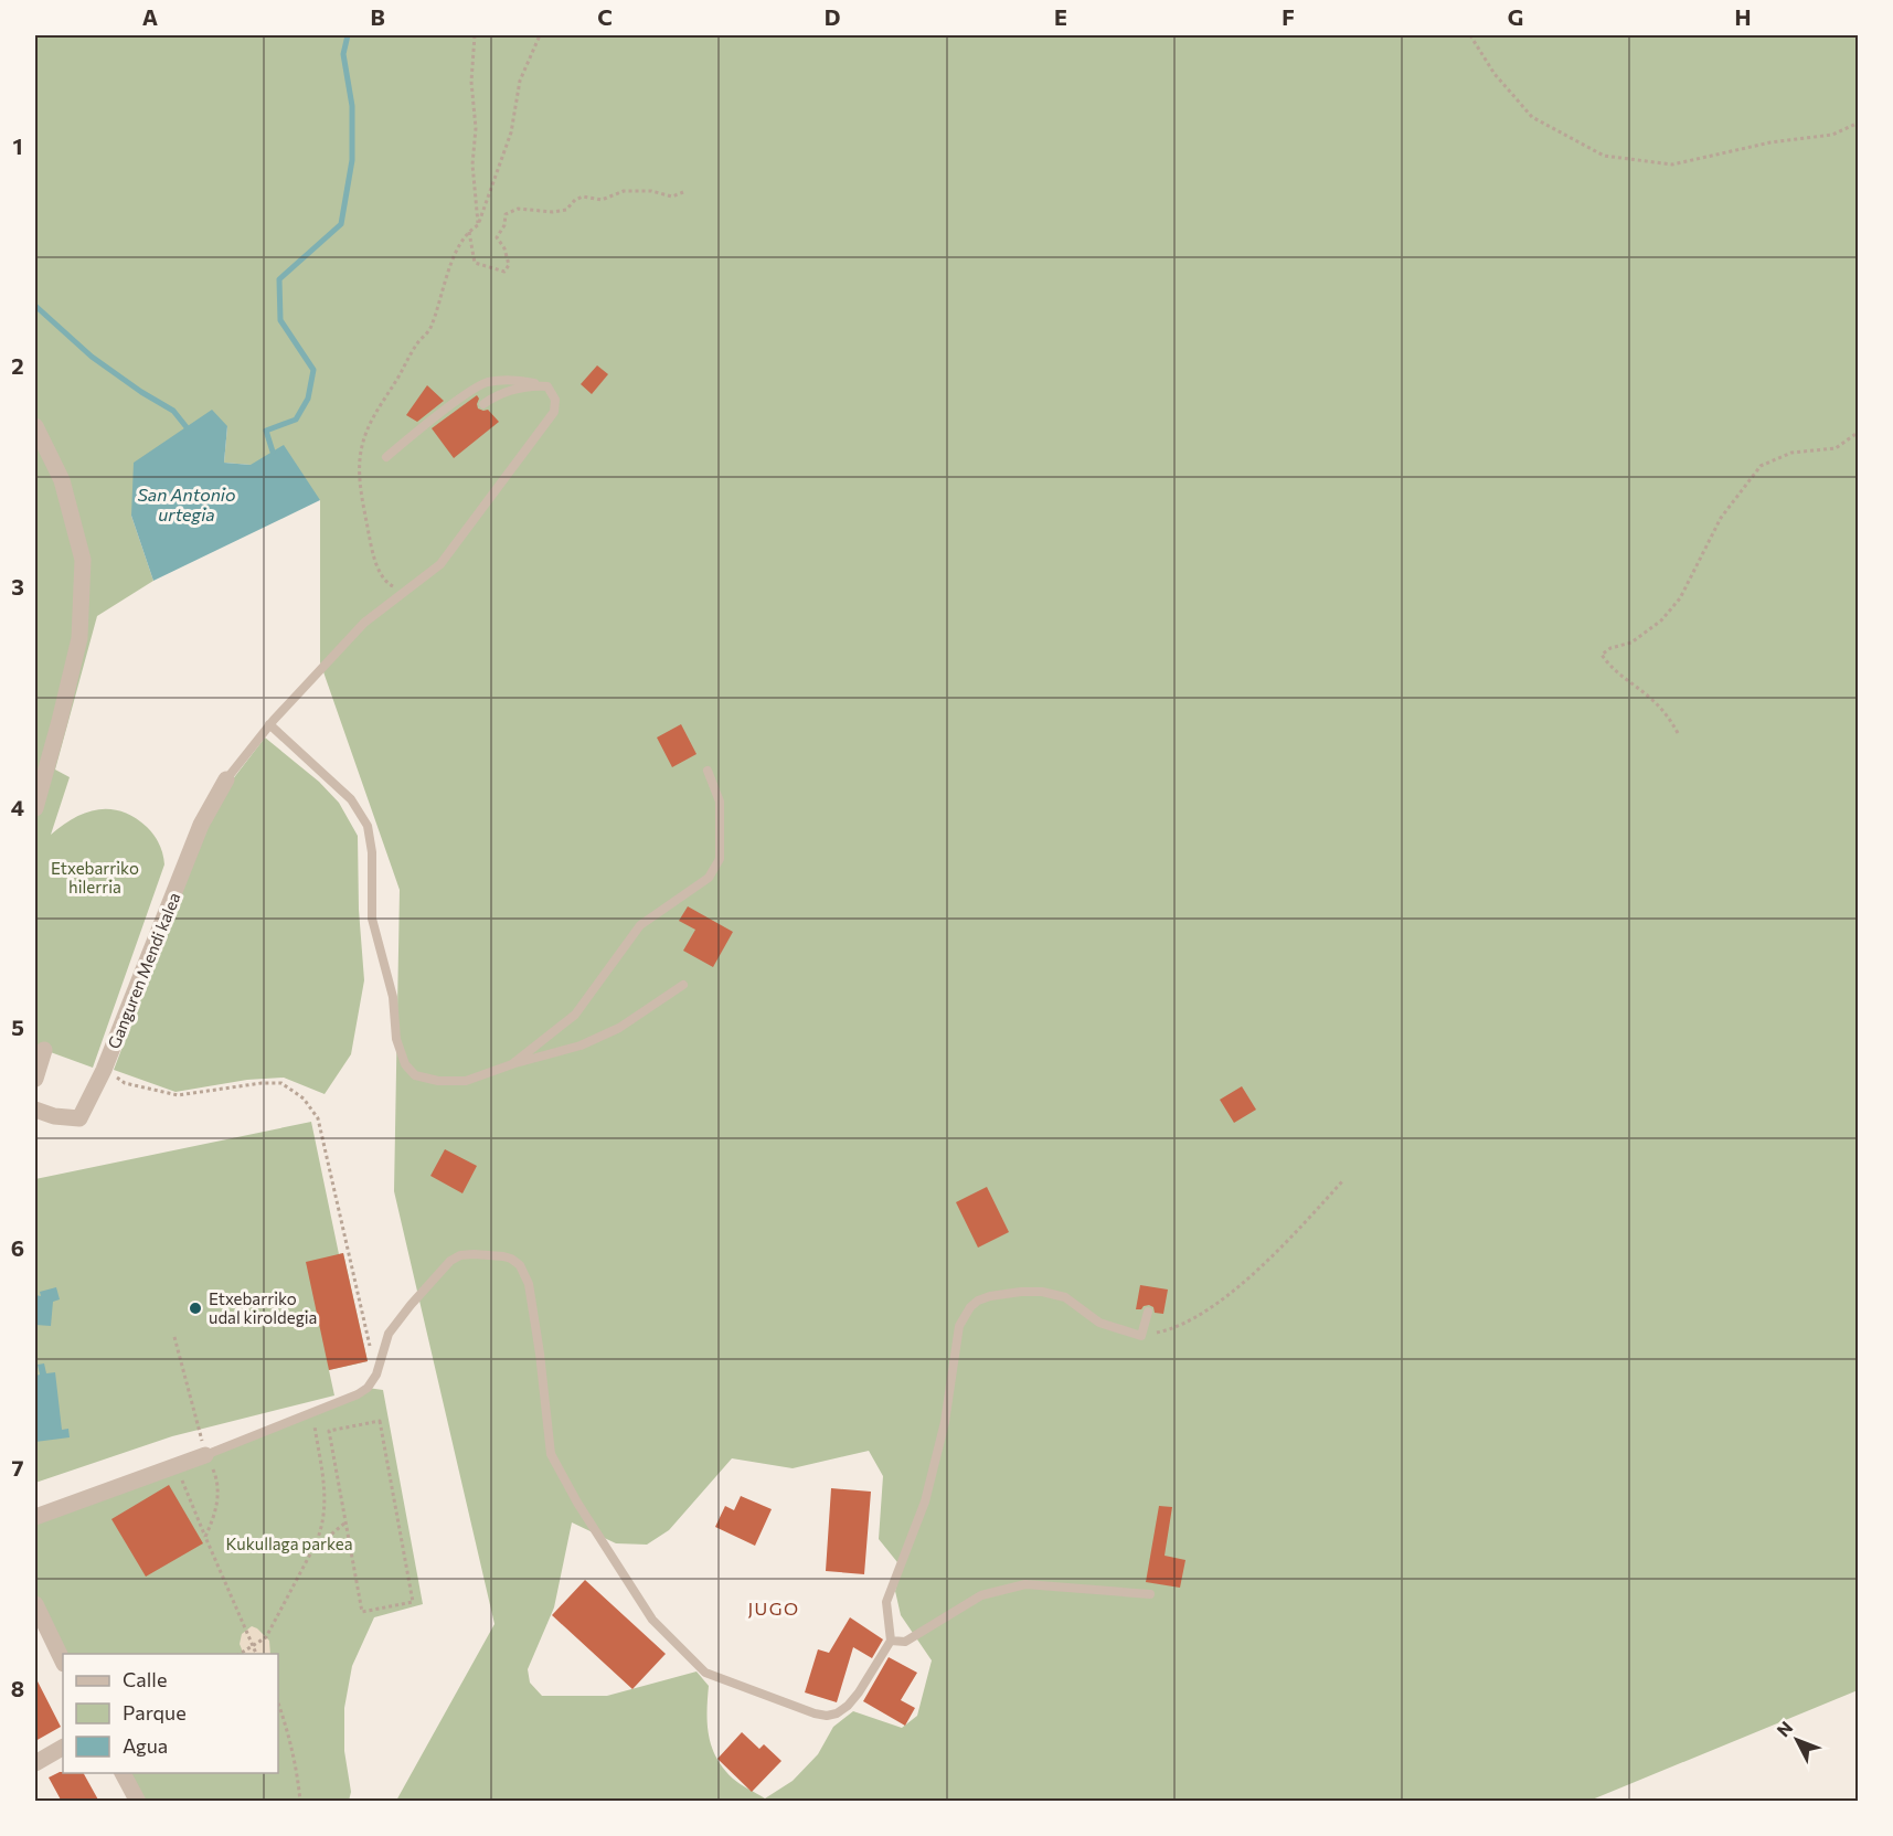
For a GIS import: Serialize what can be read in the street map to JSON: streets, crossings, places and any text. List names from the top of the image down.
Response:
{
  "streets": {
    "street": ["Ganguren Mendi kalea"]
  },
  "districts": ["JUGO"],
  "water": ["San Antonio urtegia"],
  "parks": ["Etxebarriko hilerria", "Kukullaga parkea"],
  "places": ["Etxebarriko udal kiroldegia"],
  "legend": ["Calle", "Parque", "Agua"],
  "north": "top left",
  "grid": {
    "columns": [
      "A",
      "B",
      "C",
      "D",
      "E",
      "F",
      "G",
      "H"
    ],
    "rows": [
      "1",
      "2",
      "3",
      "4",
      "5",
      "6",
      "7",
      "8"
    ]
  }
}
